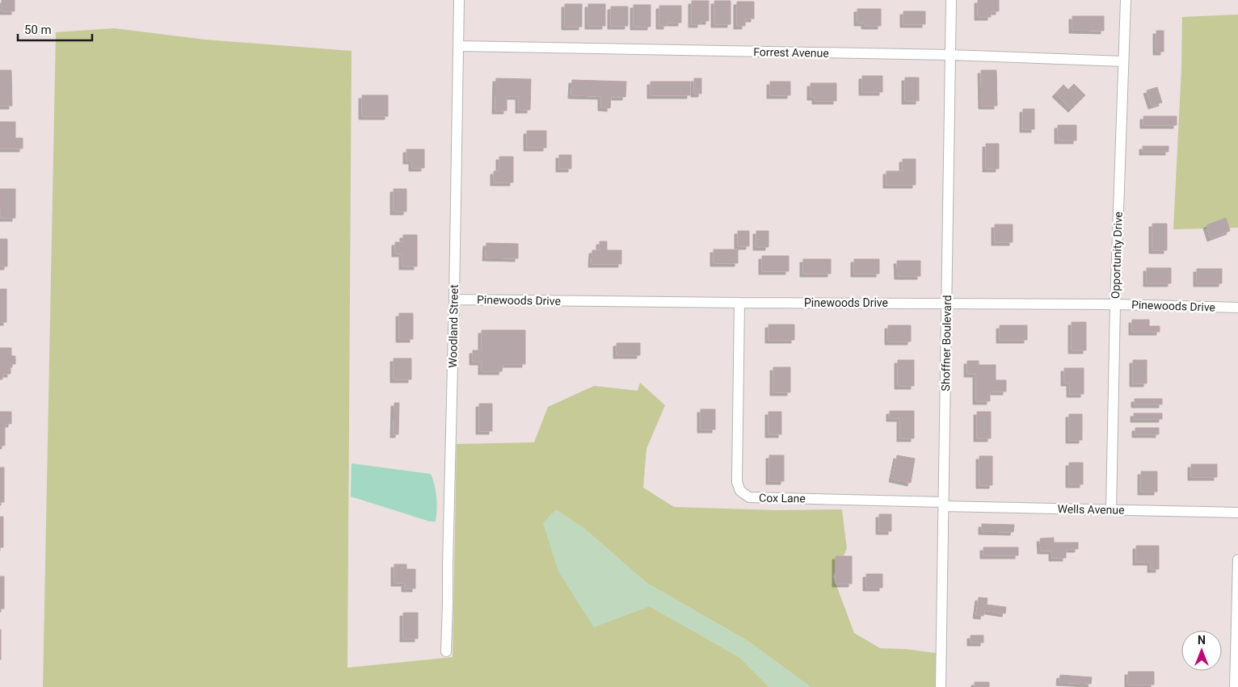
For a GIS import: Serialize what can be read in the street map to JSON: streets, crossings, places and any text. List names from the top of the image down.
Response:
{
  "streets": {
    "street": [
      "Forrest Avenue",
      "Opportunity Drive",
      "Pinewoods Drive",
      "Woodland Street",
      "Shoffner Boulevard",
      "Cox Lane",
      "Wells Avenue"
    ]
  },
  "crossings": [
    ["Forrest Avenue", "Opportunity Drive"],
    ["Forrest Avenue", "Woodland Street"],
    ["Forrest Avenue", "Shoffner Boulevard"],
    ["Opportunity Drive", "Pinewoods Drive"],
    ["Opportunity Drive", "Wells Avenue"],
    ["Pinewoods Drive", "Woodland Street"],
    ["Pinewoods Drive", "Shoffner Boulevard"],
    ["Pinewoods Drive", "Cox Lane"],
    ["Shoffner Boulevard", "Cox Lane"],
    ["Shoffner Boulevard", "Wells Avenue"],
    ["Cox Lane", "Wells Avenue"]
  ],
  "scale_bar": "50 m",
  "north": "top"
}
